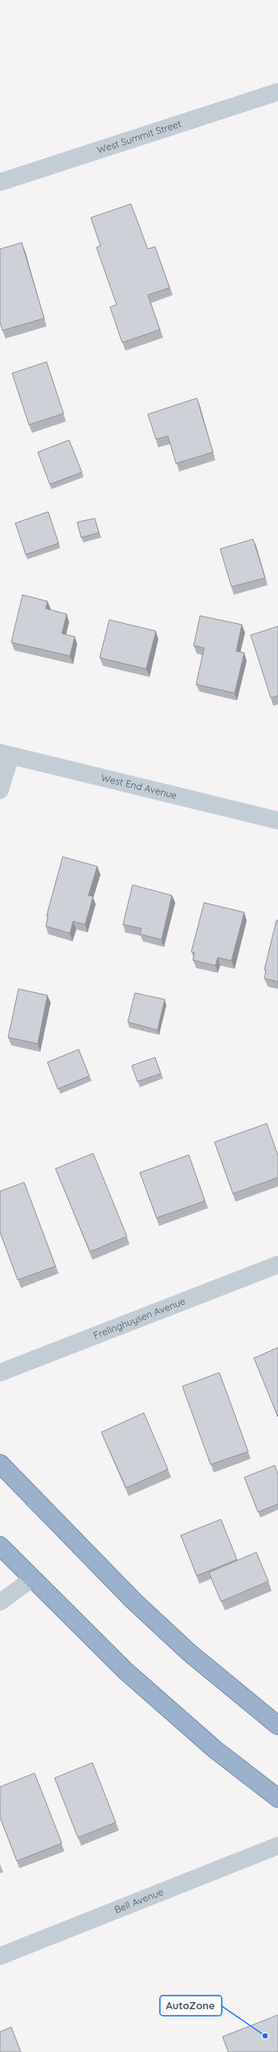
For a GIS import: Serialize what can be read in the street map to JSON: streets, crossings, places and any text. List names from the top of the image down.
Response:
{
  "streets": {
    "street": [
      "West Summit Street",
      "West End Avenue",
      "Frelinghuysen Avenue",
      "Bell Avenue"
    ]
  },
  "places": ["AutoZone"]
}
